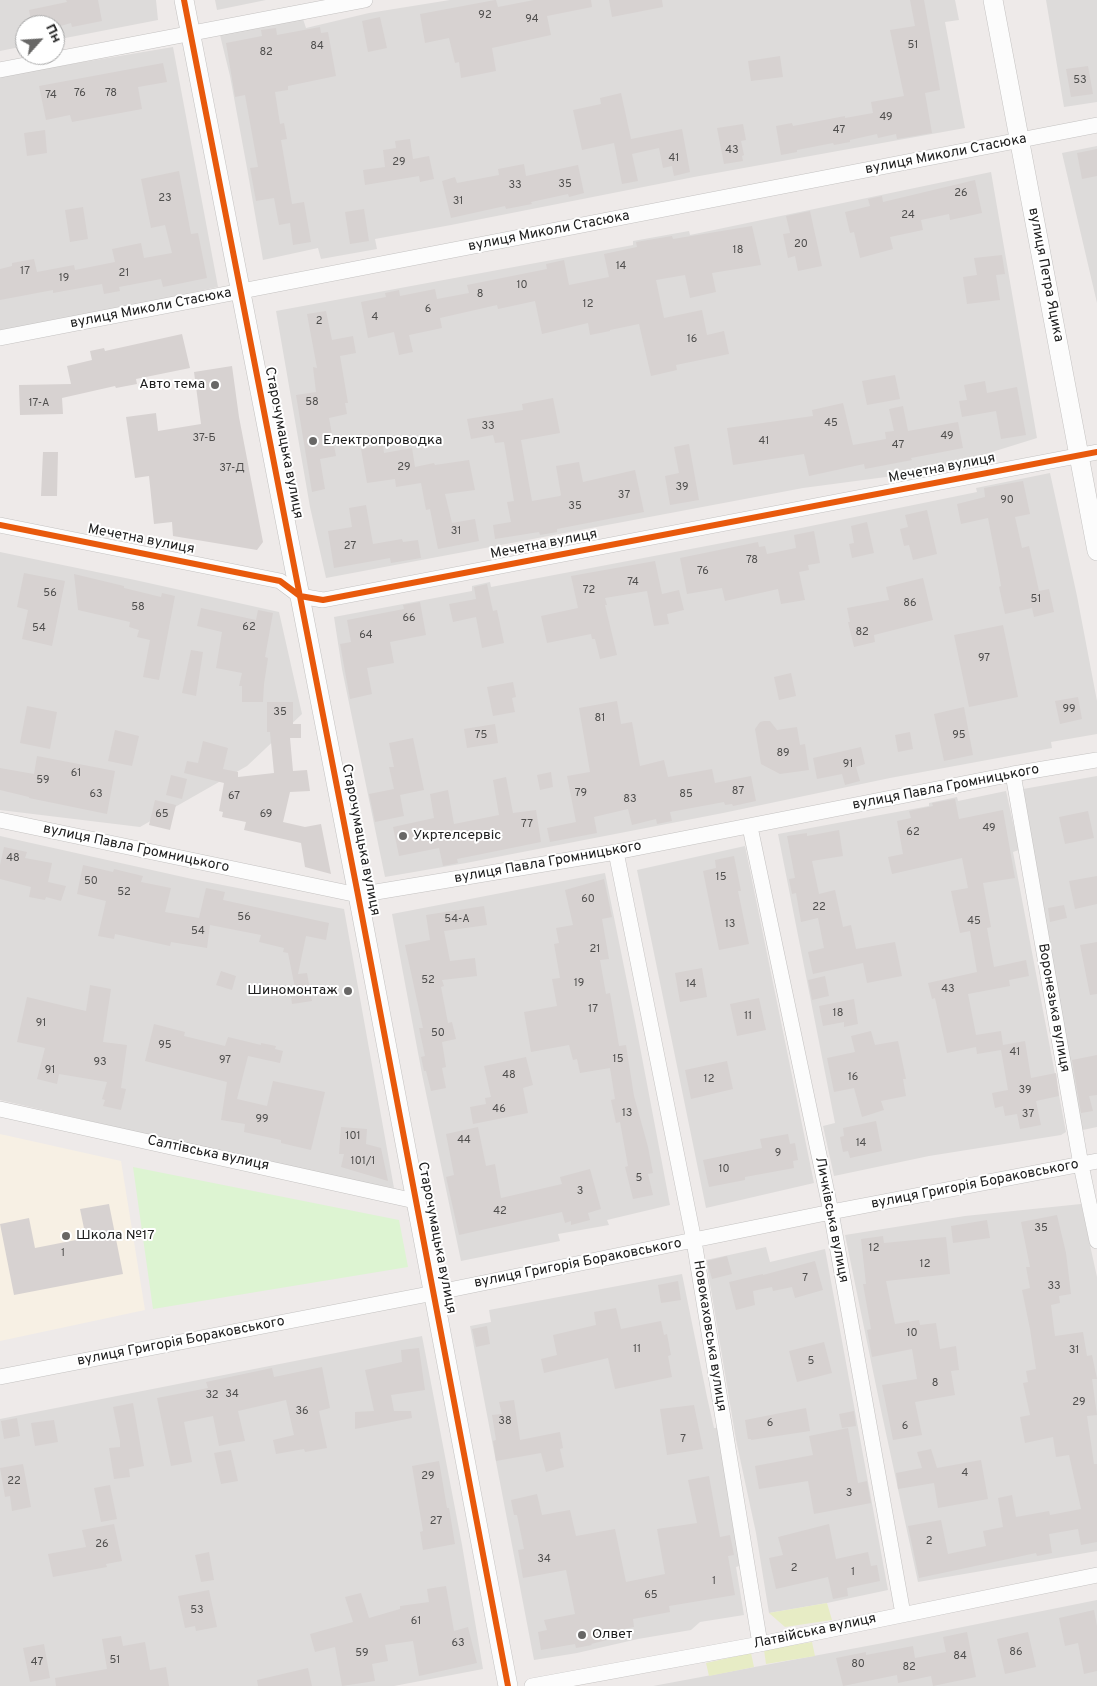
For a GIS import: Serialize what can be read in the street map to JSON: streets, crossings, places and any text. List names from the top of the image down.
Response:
{
  "streets": {
    "street": [
      "вулиця Миколи Стасюка",
      "вулиця Петра Яцика",
      "Старочумацька вулиця",
      "Мечетна вулиця",
      "вулиця Павла Громницького",
      "Воронезька вулиця",
      "Салтівська вулиця",
      "вулиця Григорія Бораковського",
      "Личківська вулиця",
      "Новокаховська вулиця",
      "Латвійська вулиця"
    ]
  },
  "crossings": [
    ["вулиця Миколи Стасюка", "вулиця Петра Яцика"],
    ["вулиця Миколи Стасюка", "Старочумацька вулиця"],
    ["вулиця Петра Яцика", "Мечетна вулиця"],
    ["Старочумацька вулиця", "Мечетна вулиця"],
    ["Старочумацька вулиця", "вулиця Павла Громницького"],
    ["Старочумацька вулиця", "Салтівська вулиця"],
    ["Старочумацька вулиця", "вулиця Григорія Бораковського"],
    ["вулиця Павла Громницького", "Воронезька вулиця"],
    ["вулиця Павла Громницького", "Личківська вулиця"],
    ["вулиця Павла Громницького", "Новокаховська вулиця"],
    ["Воронезька вулиця", "вулиця Григорія Бораковського"],
    ["вулиця Григорія Бораковського", "Личківська вулиця"],
    ["вулиця Григорія Бораковського", "Новокаховська вулиця"],
    ["Личківська вулиця", "Латвійська вулиця"],
    ["Новокаховська вулиця", "Латвійська вулиця"]
  ],
  "places": [
    "Авто тема",
    "Електропроводка",
    "Укртелсервіс",
    "Шиномонтаж",
    "Школа №17",
    "Олвет"
  ],
  "house_numbers": [
    "92",
    "94",
    "51",
    "84",
    "82",
    "53",
    "76",
    "78",
    "74",
    "49",
    "47",
    "43",
    "41",
    "29",
    "35",
    "33",
    "26",
    "23",
    "31",
    "24",
    "20",
    "18",
    "14",
    "17",
    "21",
    "19",
    "10",
    "8",
    "12",
    "6",
    "4",
    "2",
    "16",
    "58",
    "17-А",
    "45",
    "33",
    "49",
    "37-Б",
    "41",
    "47",
    "29",
    "37-Д",
    "39",
    "37",
    "90",
    "35",
    "31",
    "27",
    "78",
    "76",
    "74",
    "72",
    "56",
    "51",
    "86",
    "58",
    "66",
    "62",
    "54",
    "82",
    "64",
    "97",
    "99",
    "35",
    "81",
    "75",
    "95",
    "89",
    "91",
    "61",
    "59",
    "87",
    "79",
    "63",
    "85",
    "67",
    "83",
    "65",
    "69",
    "77",
    "49",
    "62",
    "48",
    "15",
    "50",
    "52",
    "60",
    "22",
    "56",
    "54-А",
    "45",
    "13",
    "54",
    "21",
    "52",
    "19",
    "14",
    "43",
    "17",
    "18",
    "11",
    "91",
    "50",
    "95",
    "41",
    "15",
    "97",
    "93",
    "91",
    "48",
    "16",
    "12",
    "39",
    "46",
    "13",
    "37",
    "99",
    "101",
    "44",
    "14",
    "9",
    "101/1",
    "10",
    "5",
    "3",
    "42",
    "35",
    "12",
    "1",
    "12",
    "7",
    "33",
    "10",
    "11",
    "31",
    "5",
    "8",
    "34",
    "32",
    "29",
    "36",
    "38",
    "6",
    "6",
    "7",
    "4",
    "29",
    "22",
    "3",
    "27",
    "2",
    "26",
    "34",
    "2",
    "1",
    "1",
    "65",
    "53",
    "61",
    "63",
    "86",
    "59",
    "84",
    "51",
    "47",
    "80",
    "82"
  ],
  "north": "top right"
}
